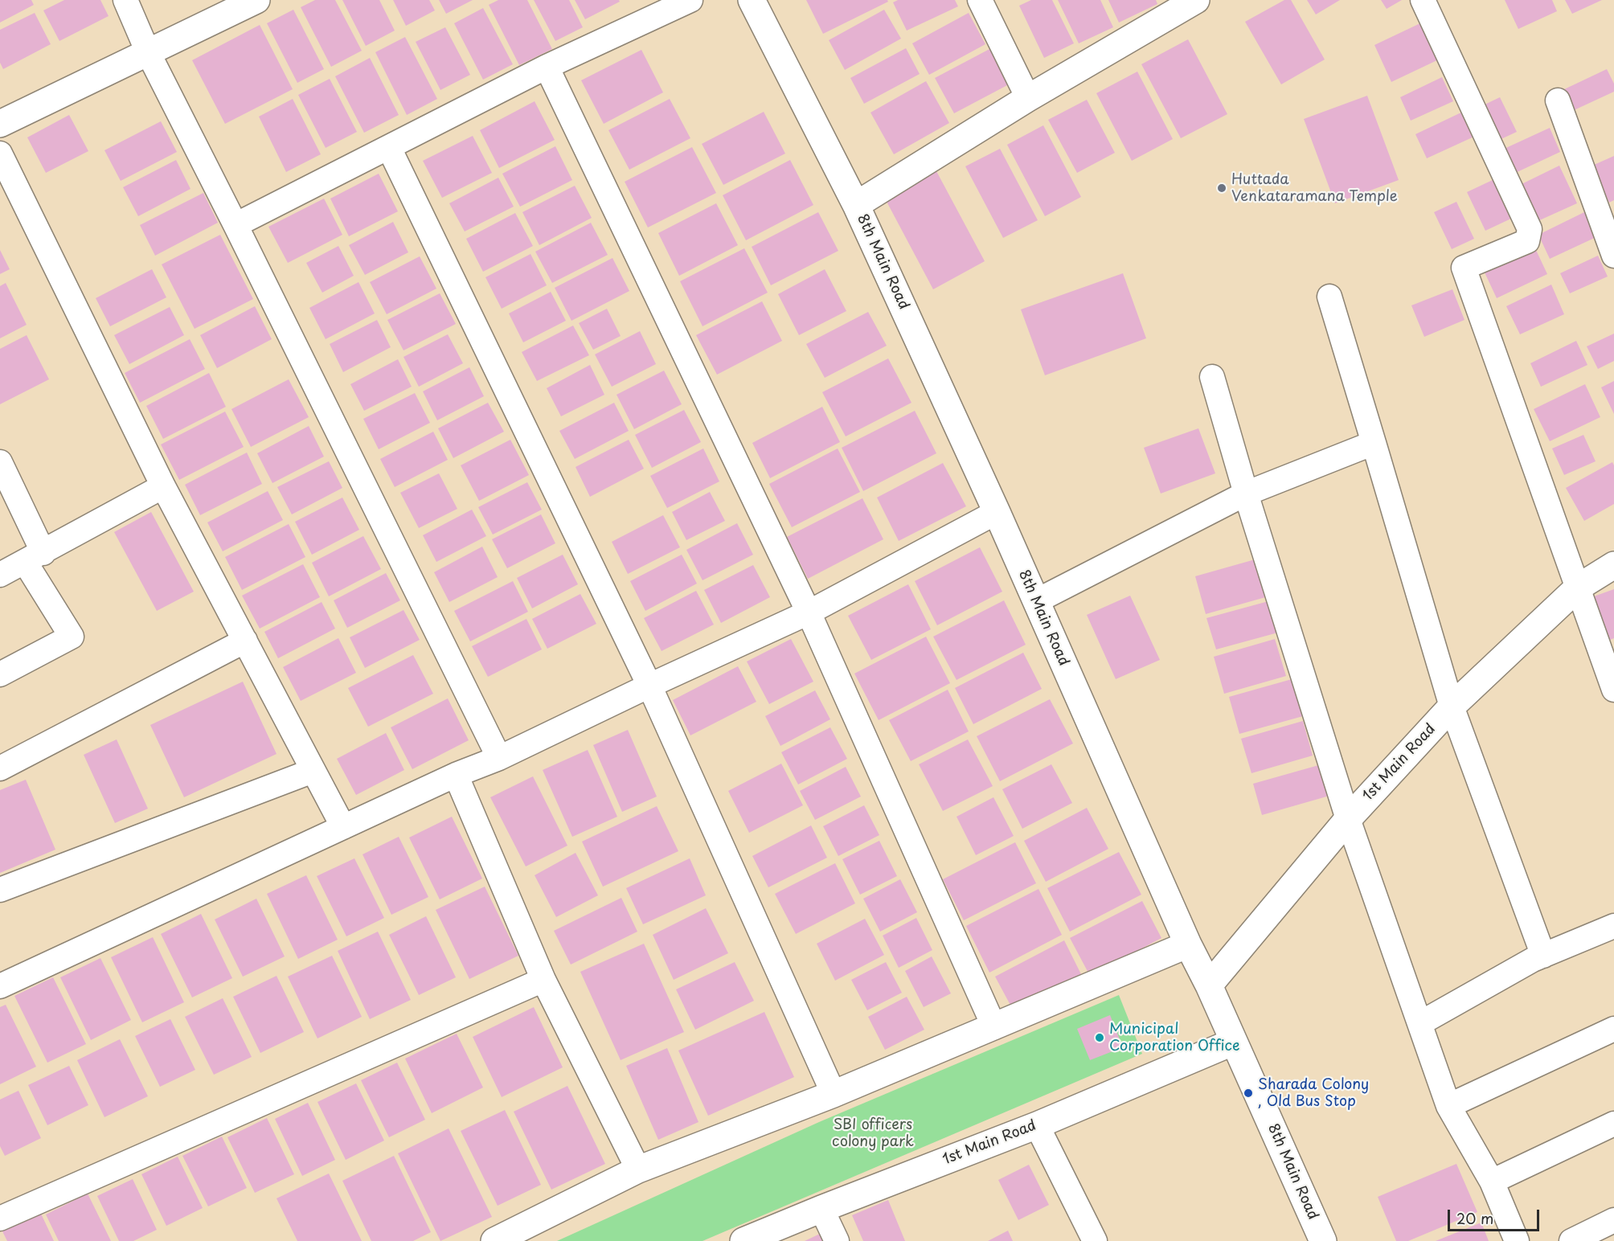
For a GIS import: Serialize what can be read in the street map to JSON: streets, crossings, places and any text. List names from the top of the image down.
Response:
{
  "streets": {
    "street": ["8th Main Road", "1st Main Road"]
  },
  "crossings": [
    ["8th Main Road", "1st Main Road"]
  ],
  "parks": ["SBI officers colony park"],
  "places": ["Huttada Venkataramana Temple", "Municipal Corporation Office", "Sharada Colony , Old Bus Stop"],
  "scale_bar": "20 m"
}
